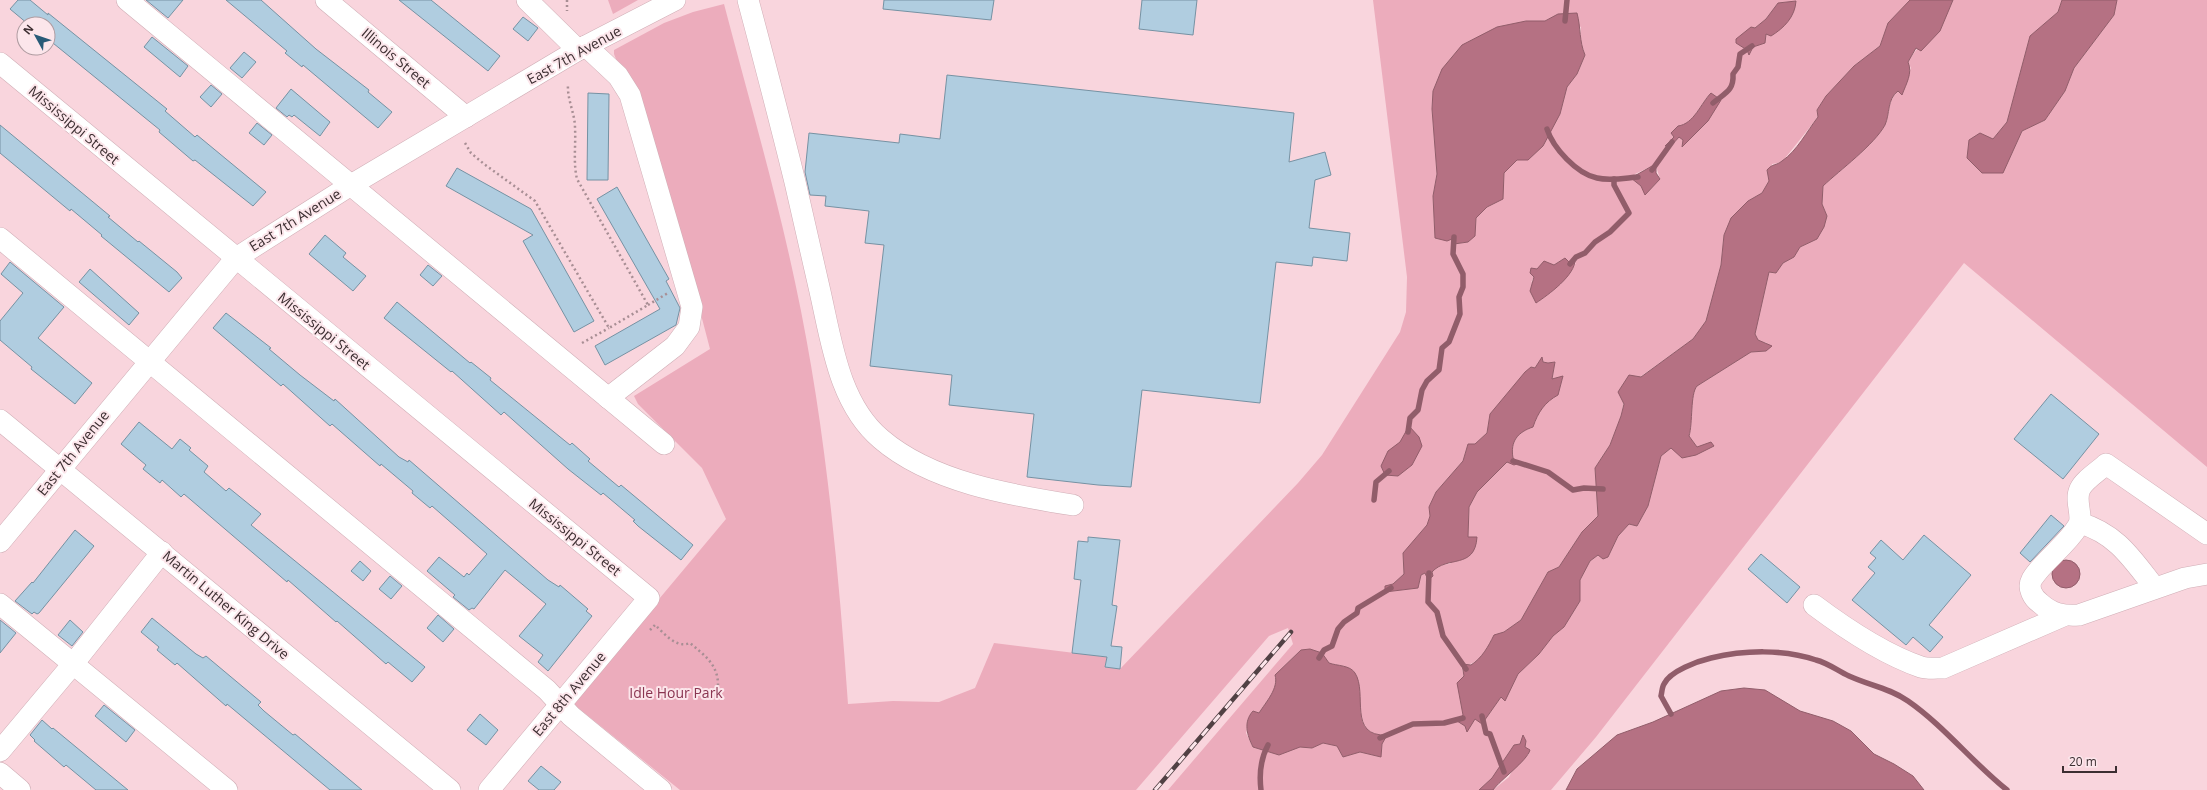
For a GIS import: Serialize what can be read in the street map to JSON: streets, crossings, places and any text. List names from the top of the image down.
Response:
{
  "streets": {
    "street": [
      "East 7th Avenue",
      "Illinois Street",
      "Mississippi Street",
      "Martin Luther King Drive",
      "East 8th Avenue"
    ]
  },
  "crossings": [
    ["East 7th Avenue", "Illinois Street"],
    ["East 7th Avenue", "Mississippi Street"],
    ["East 7th Avenue", "Martin Luther King Drive"],
    ["Mississippi Street", "East 8th Avenue"]
  ],
  "parks": ["Idle Hour Park"],
  "scale_bar": "20 m",
  "north": "top left"
}
